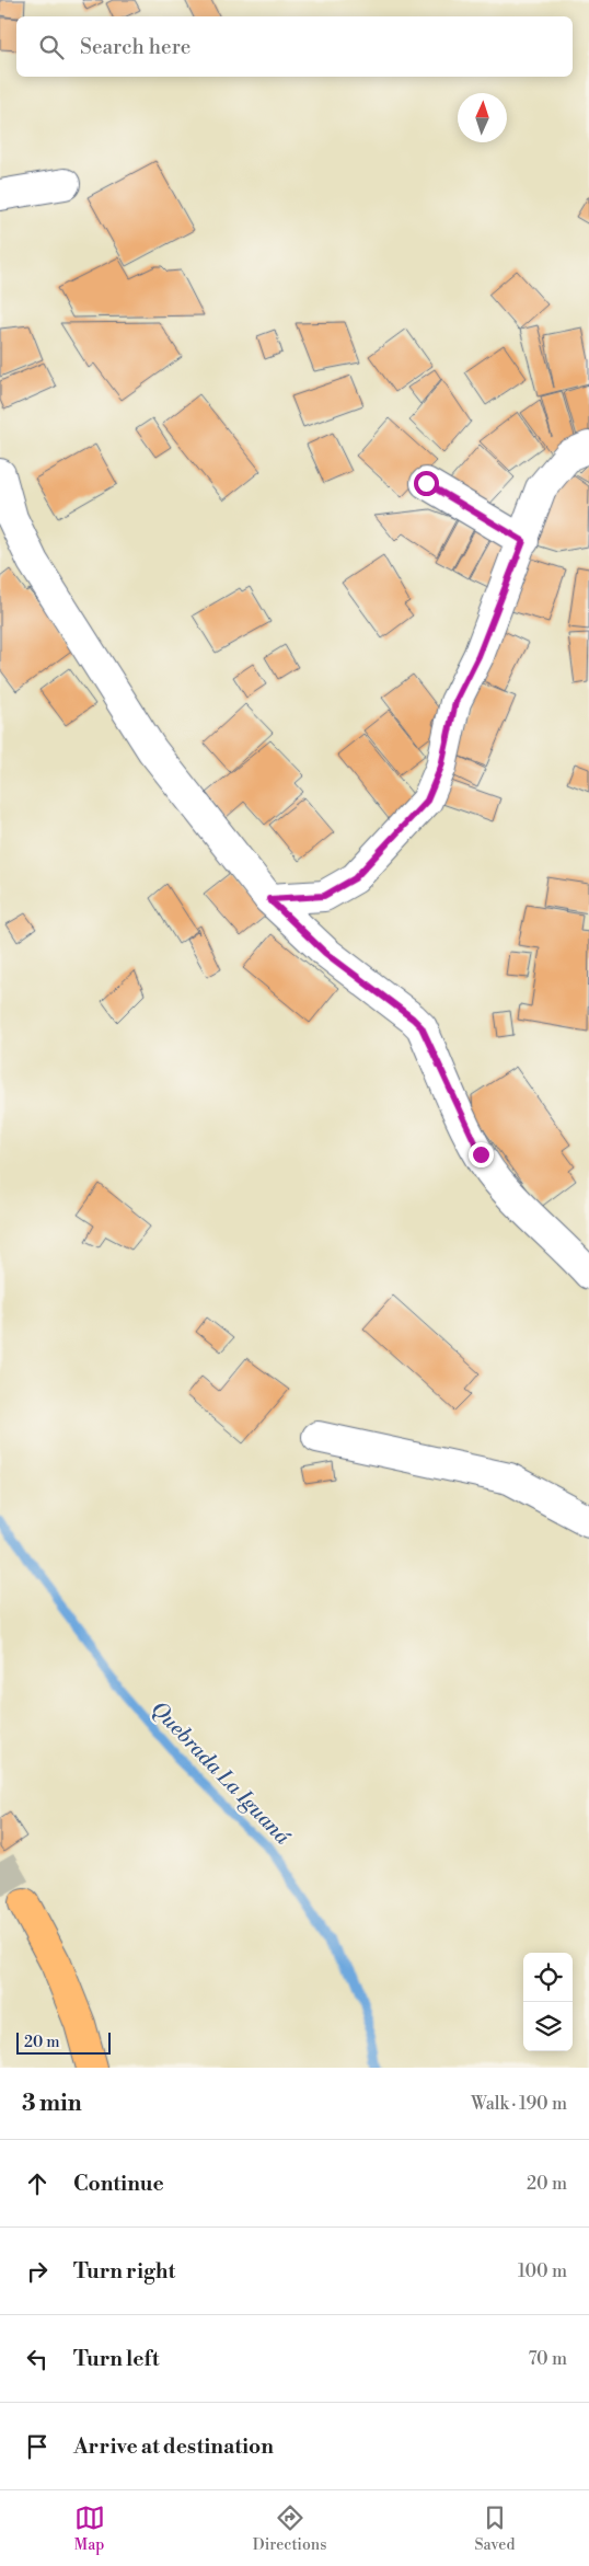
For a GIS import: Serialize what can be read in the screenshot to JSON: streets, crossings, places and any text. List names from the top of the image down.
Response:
{
  "water": ["Quebrada La Iguaná"],
  "scale_bar": "20 m",
  "north": "top",
  "page": {
    "search": "Search here",
    "scale": "20 m",
    "heading": ["3 min", "Walk · 190 m"],
    "list": [
      ["Continue", "20 m"],
      ["Turn right", "100 m"],
      ["Turn left", "70 m"],
      "Arrive at destination"
    ],
    "nav": ["Map", "Directions", "Saved"]
  }
}
